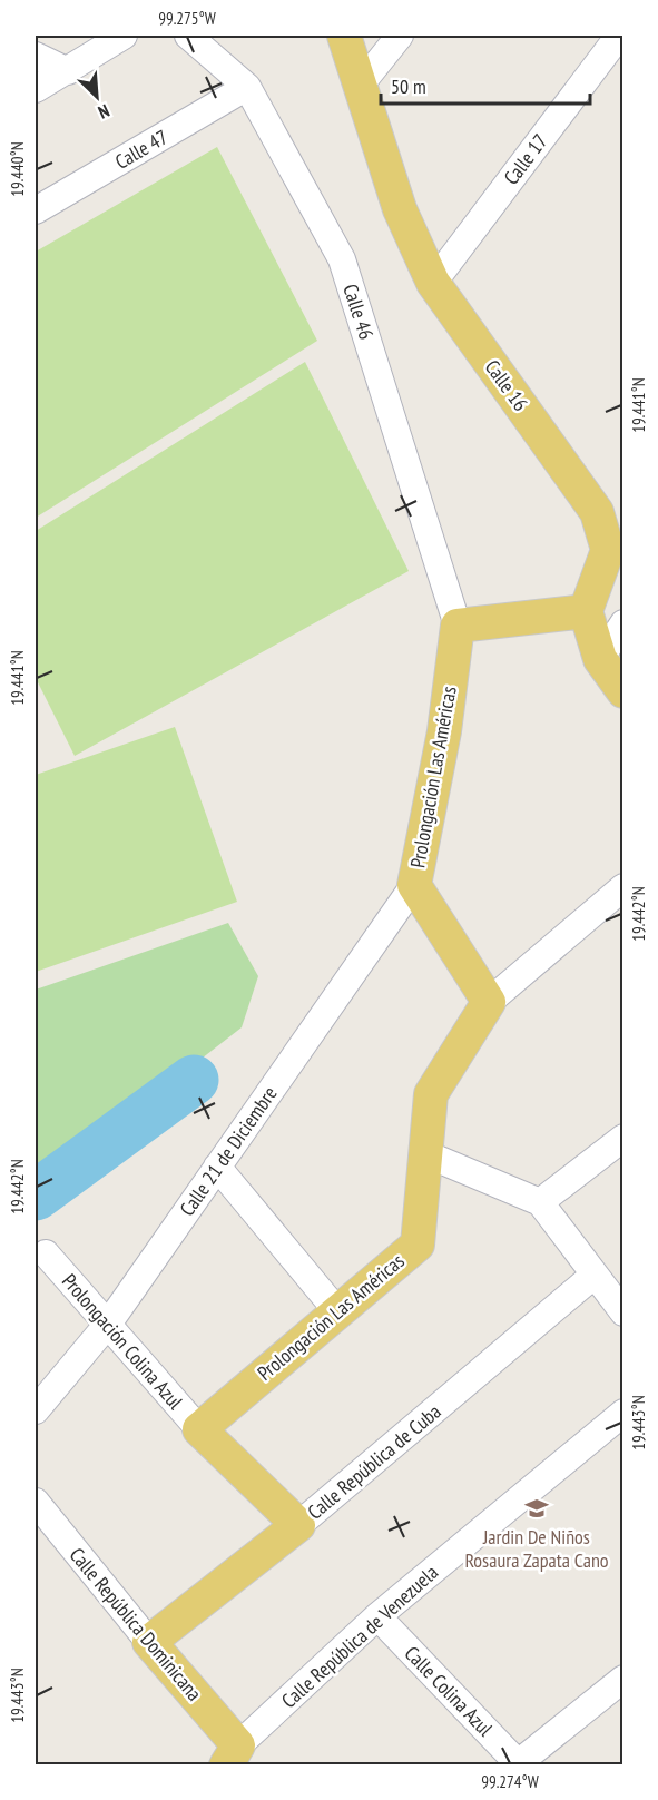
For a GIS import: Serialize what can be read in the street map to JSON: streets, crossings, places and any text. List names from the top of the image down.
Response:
{
  "streets": {
    "main road": [
      "Calle 16",
      "Prolongación Las Américas",
      "Calle República de Cuba",
      "Calle República Dominicana"
    ],
    "street": [
      "Calle 47",
      "Calle 17",
      "Calle 46",
      "Calle 21 de Diciembre",
      "Prolongación Colina Azul",
      "Calle República de Venezuela",
      "Calle Colina Azul"
    ]
  },
  "crossings": [
    ["Calle 47", "Calle 46"],
    ["Calle 17", "Calle 16"],
    ["Calle 46", "Prolongación Las Américas"],
    ["Prolongación Las Américas", "Calle 21 de Diciembre"],
    ["Prolongación Las Américas", "Prolongación Colina Azul"],
    ["Calle 21 de Diciembre", "Prolongación Colina Azul"],
    ["Calle República de Cuba", "Calle República Dominicana"],
    ["Calle República Dominicana", "Calle República de Venezuela"],
    ["Calle República de Venezuela", "Calle Colina Azul"]
  ],
  "places": {
    "school or university": ["Jardin De Niños Rosaura Zapata Cano"]
  },
  "scale_bar": "50 m",
  "north": "bottom right",
  "coordinates": [
    "99.275°W",
    "19.440°N",
    "19.441°N",
    "19.442°N",
    "19.443°N",
    "99.274°W"
  ]
}
